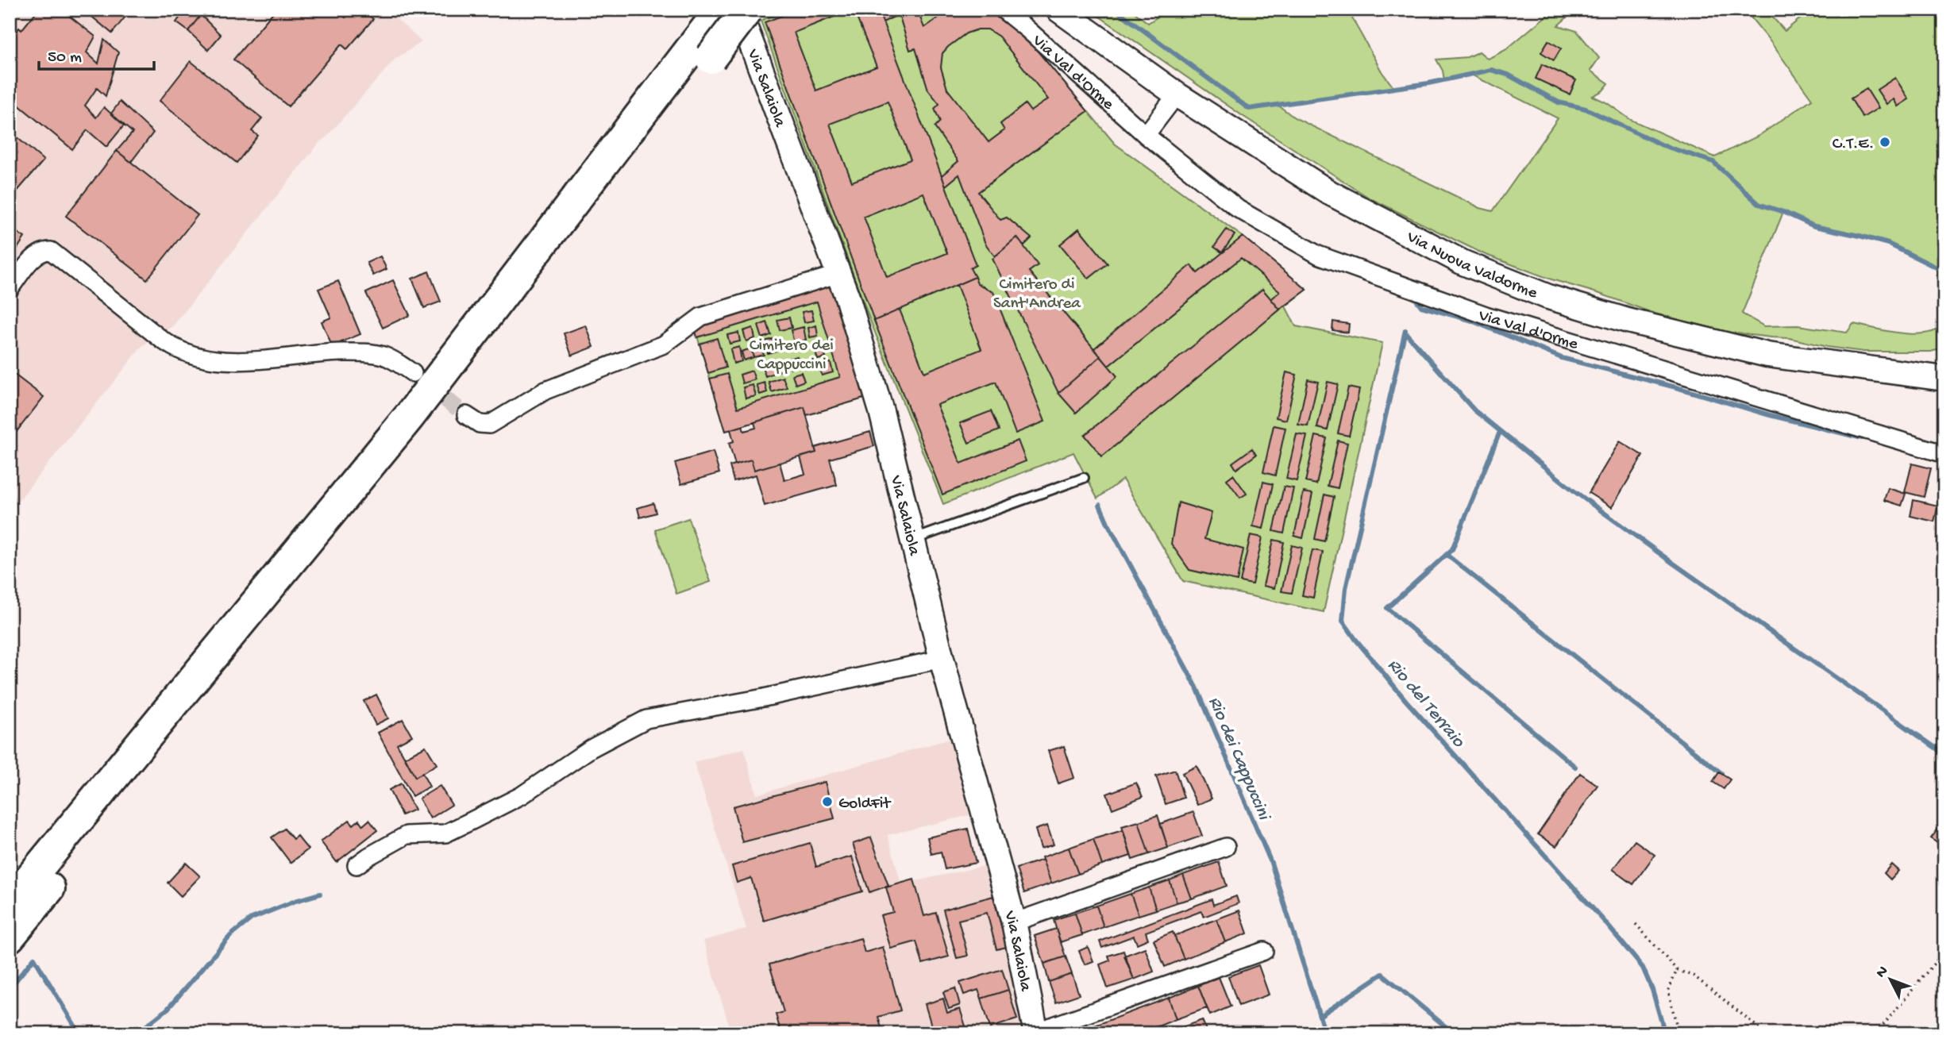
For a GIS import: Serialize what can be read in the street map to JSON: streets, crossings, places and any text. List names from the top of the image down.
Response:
{
  "streets": {
    "street": ["Via Val d'Orme", "Via Salaiola", "Via Nuova Valdorme"]
  },
  "water": ["Rio del Terraio", "Rio dei Cappuccini"],
  "parks": ["Cimitero di Sant'Andrea", "Cimitero dei Cappuccini"],
  "places": ["C.T.E.", "GoldFit"],
  "scale_bar": "50 m",
  "north": "top left"
}
